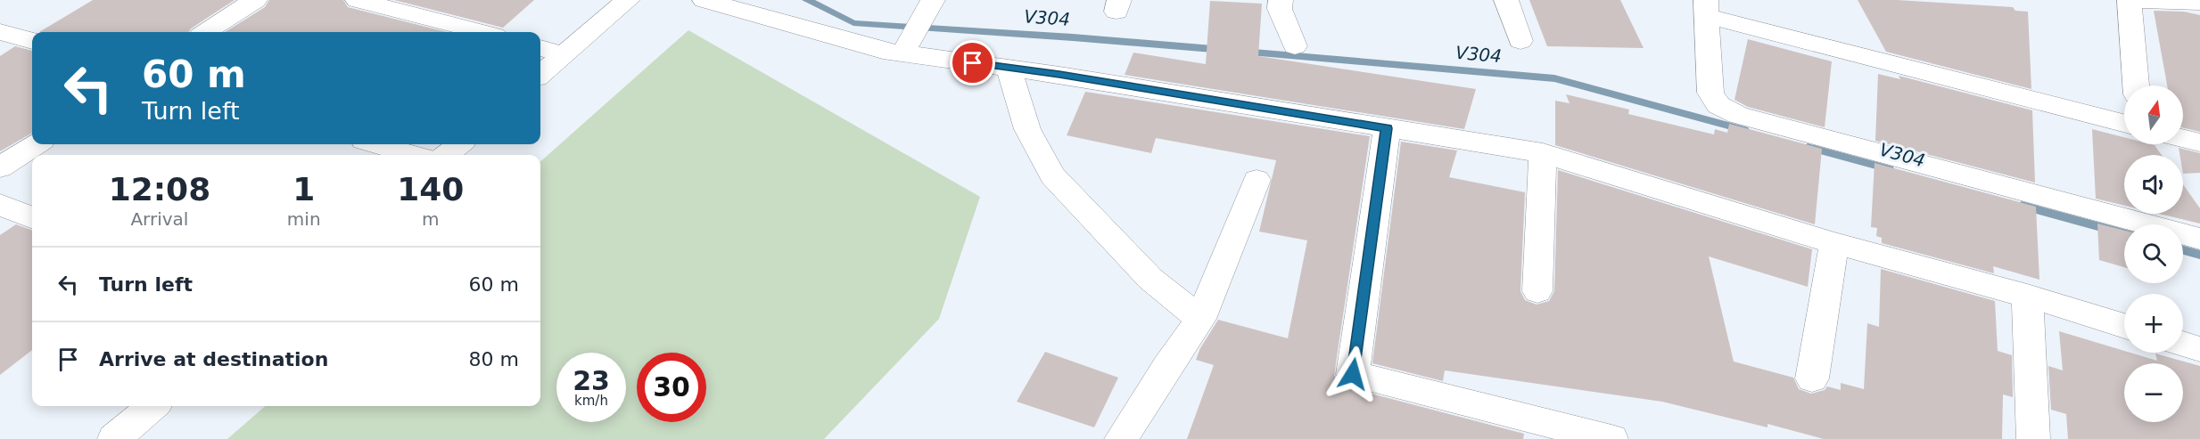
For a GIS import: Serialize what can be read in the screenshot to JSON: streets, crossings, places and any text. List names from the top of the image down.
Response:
{
  "water": ["V304"],
  "north": "top",
  "page": {
    "turn": ["60 m", "Turn left"],
    "map_buttons": ["+", "−"],
    "eta": [
      "12:08",
      "Arrival",
      "1",
      "min",
      "140",
      "m"
    ],
    "list": [
      {
        "name": "Turn left",
        "value": "60 m"
      },
      {
        "name": "Arrive at destination",
        "value": "80 m"
      }
    ],
    "speed": "23 km/h",
    "limit": "30"
  }
}
